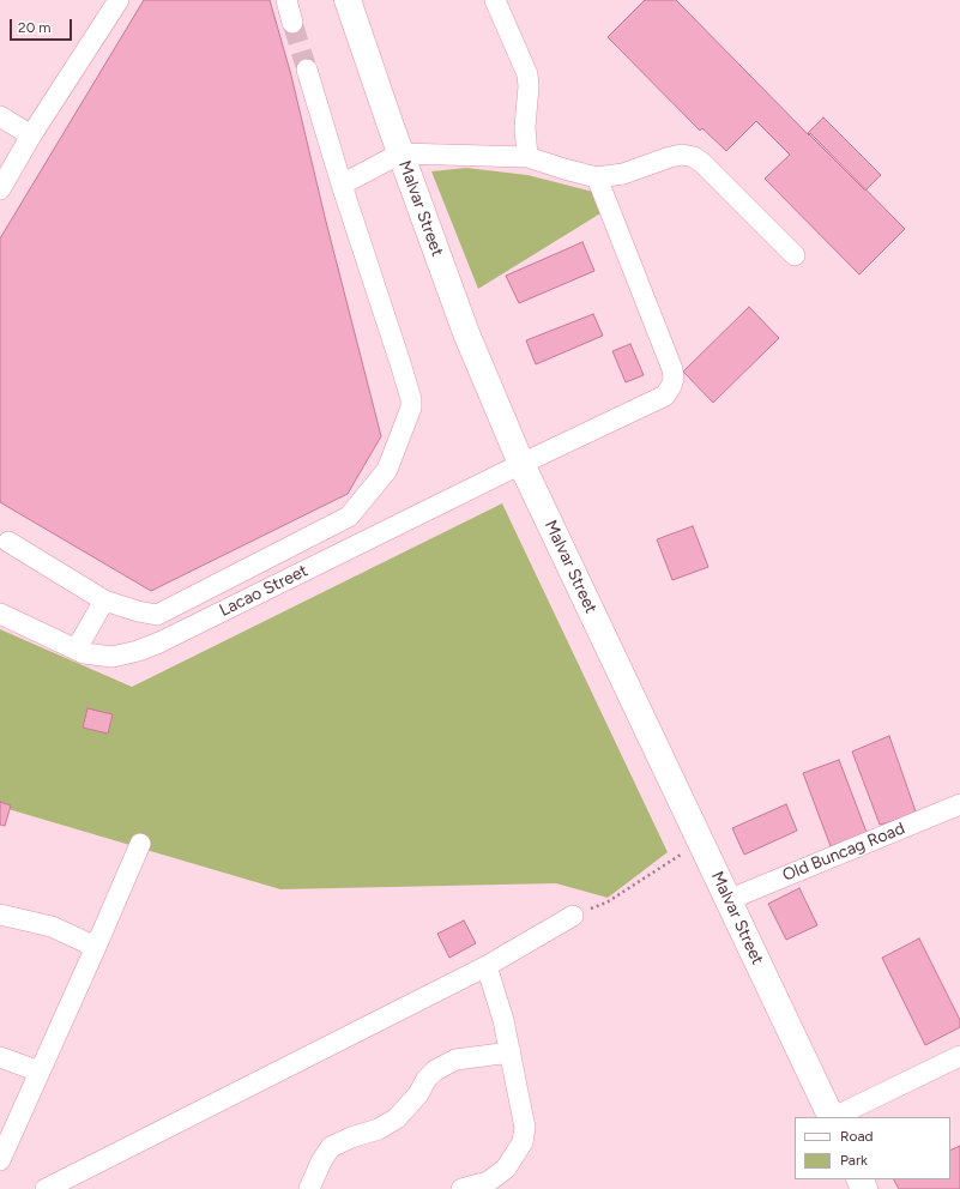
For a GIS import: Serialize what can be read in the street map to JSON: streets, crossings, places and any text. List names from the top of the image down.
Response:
{
  "streets": {
    "main road": ["Malvar Street"],
    "street": ["Lacao Street", "Old Buncag Road"]
  },
  "crossings": [
    ["Malvar Street", "Lacao Street"],
    ["Malvar Street", "Old Buncag Road"]
  ],
  "legend": ["Road", "Park"],
  "scale_bar": "20 m"
}
